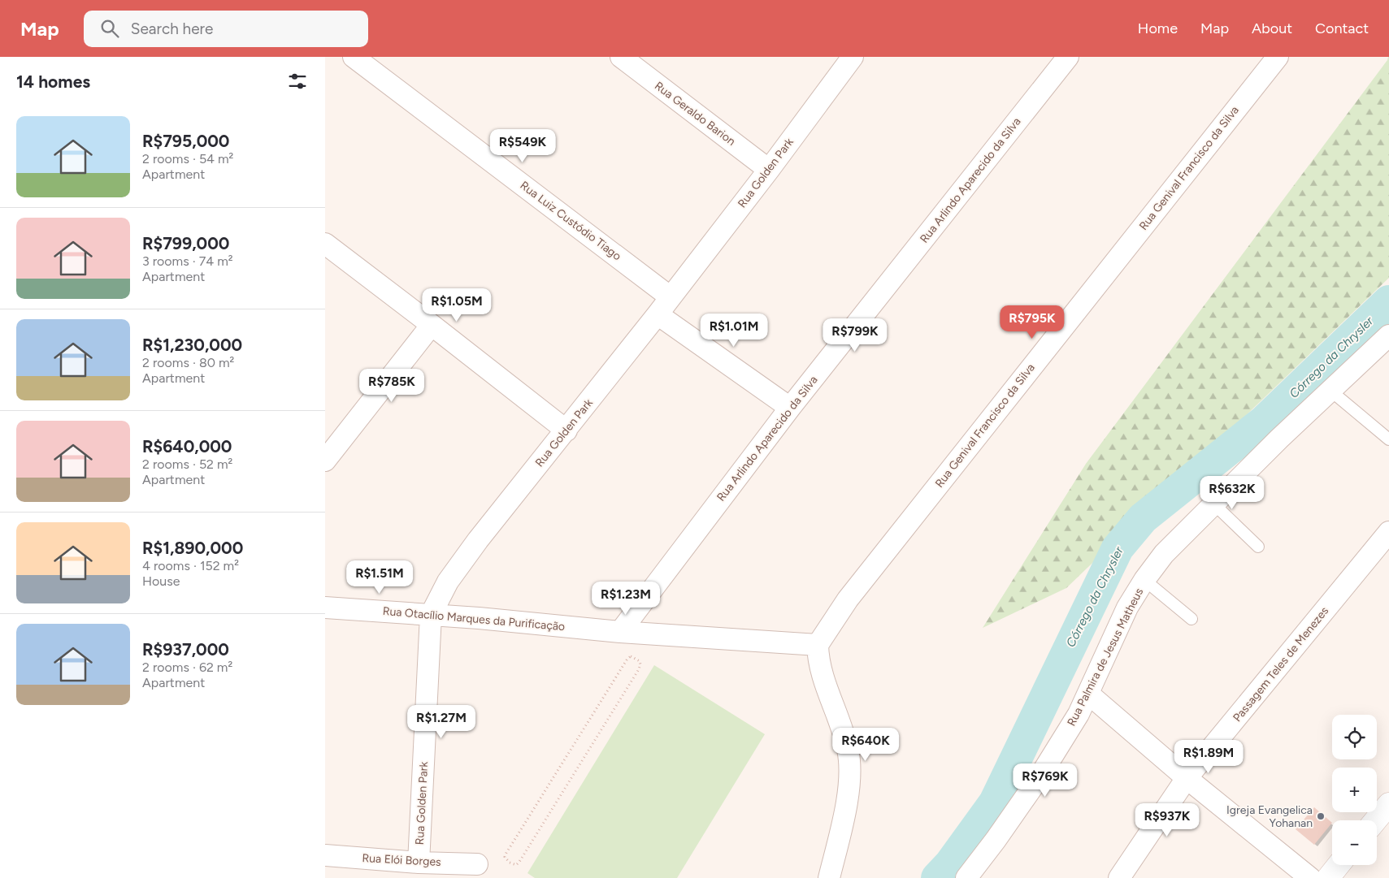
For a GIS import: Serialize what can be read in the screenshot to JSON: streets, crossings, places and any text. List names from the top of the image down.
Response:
{
  "streets": {
    "street": [
      "Rua Geraldo Barion",
      "Rua Genival Francisco da Silva",
      "Rua Golden Park",
      "Rua Arlindo Aparecido da Silva",
      "Rua Luiz Custódio Tiago",
      "Rua Otacílio Marques da Purificação",
      "Rua Palmira de Jesus Matheus",
      "Passagem Teles de Menezes",
      "Rua Elói Borges"
    ]
  },
  "crossings": [
    ["Rua Geraldo Barion", "Rua Golden Park"],
    ["Rua Genival Francisco da Silva", "Rua Otacílio Marques da Purificação"],
    ["Rua Golden Park", "Rua Luiz Custódio Tiago"],
    ["Rua Golden Park", "Rua Otacílio Marques da Purificação"],
    ["Rua Golden Park", "Rua Elói Borges"],
    ["Rua Arlindo Aparecido da Silva", "Rua Otacílio Marques da Purificação"]
  ],
  "water": ["Córrego da Chrysler"],
  "places": ["Igreja Evangelica Yohanan"],
  "page": {
    "header": "Map",
    "search": "Search here",
    "nav": [
      "Home",
      "Map",
      "About",
      "Contact"
    ],
    "heading": "14 homes",
    "list": [
      {
        "name": "R$795,000",
        "note": "2 rooms · 54 m² · Apartment"
      },
      {
        "name": "R$799,000",
        "note": "3 rooms · 74 m² · Apartment"
      },
      {
        "name": "R$1,230,000",
        "note": "2 rooms · 80 m² · Apartment"
      },
      {
        "name": "R$640,000",
        "note": "2 rooms · 52 m² · Apartment"
      },
      {
        "name": "R$1,890,000",
        "note": "4 rooms · 152 m² · House"
      },
      {
        "name": "R$937,000",
        "note": "2 rooms · 62 m² · Apartment"
      }
    ],
    "price": [
      "R$549K",
      "R$1.05M",
      "R$795K",
      "R$1.01M",
      "R$799K",
      "R$785K",
      "R$632K",
      "R$1.51M",
      "R$1.23M",
      "R$1.27M",
      "R$640K",
      "R$1.89M",
      "R$769K",
      "R$937K"
    ],
    "map_buttons": ["+", "−"]
  }
}
